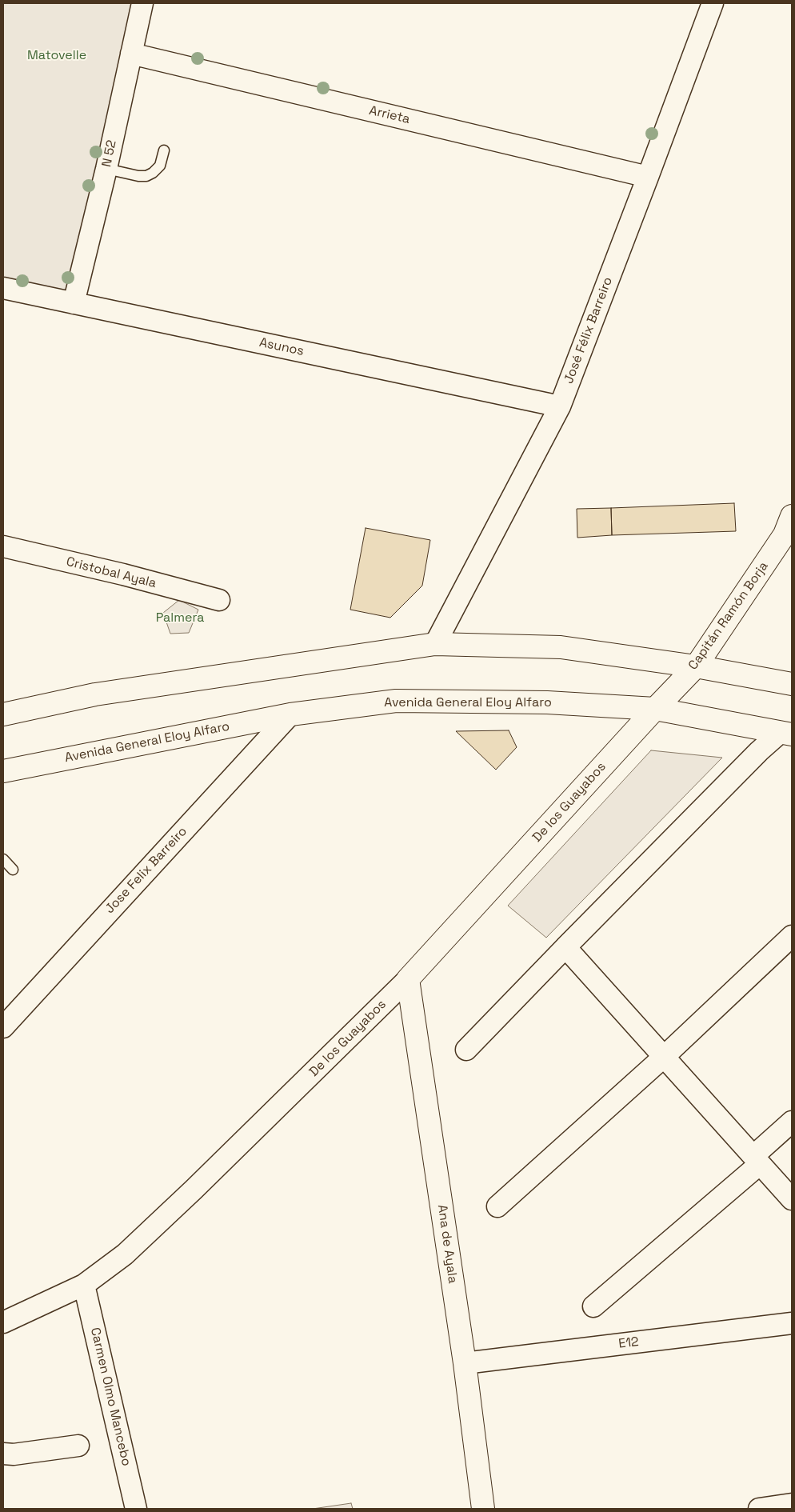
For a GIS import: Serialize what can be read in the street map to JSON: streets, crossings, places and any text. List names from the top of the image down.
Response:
{
  "streets": {
    "main road": [
      "Capitán Ramón Borja",
      "Avenida General Eloy Alfaro",
      "De los Guayabos",
      "Ana de Ayala"
    ],
    "street": [
      "Arrieta",
      "N 52",
      "José Félix Barreiro",
      "Asunos",
      "Cristobal Ayala",
      "Jose Felix Barreiro",
      "E12",
      "Carmen Olmo Mancebo"
    ]
  },
  "crossings": [
    ["Arrieta", "N 52"],
    ["Arrieta", "José Félix Barreiro"],
    ["N 52", "Asunos"],
    ["José Félix Barreiro", "Asunos"],
    ["Capitán Ramón Borja", "Avenida General Eloy Alfaro"],
    ["Capitán Ramón Borja", "De los Guayabos"],
    ["Avenida General Eloy Alfaro", "De los Guayabos"],
    ["Avenida General Eloy Alfaro", "Jose Felix Barreiro"],
    ["De los Guayabos", "Ana de Ayala"],
    ["De los Guayabos", "Carmen Olmo Mancebo"],
    ["Ana de Ayala", "E12"]
  ],
  "parks": ["Matovelle", "Palmera"]
}
